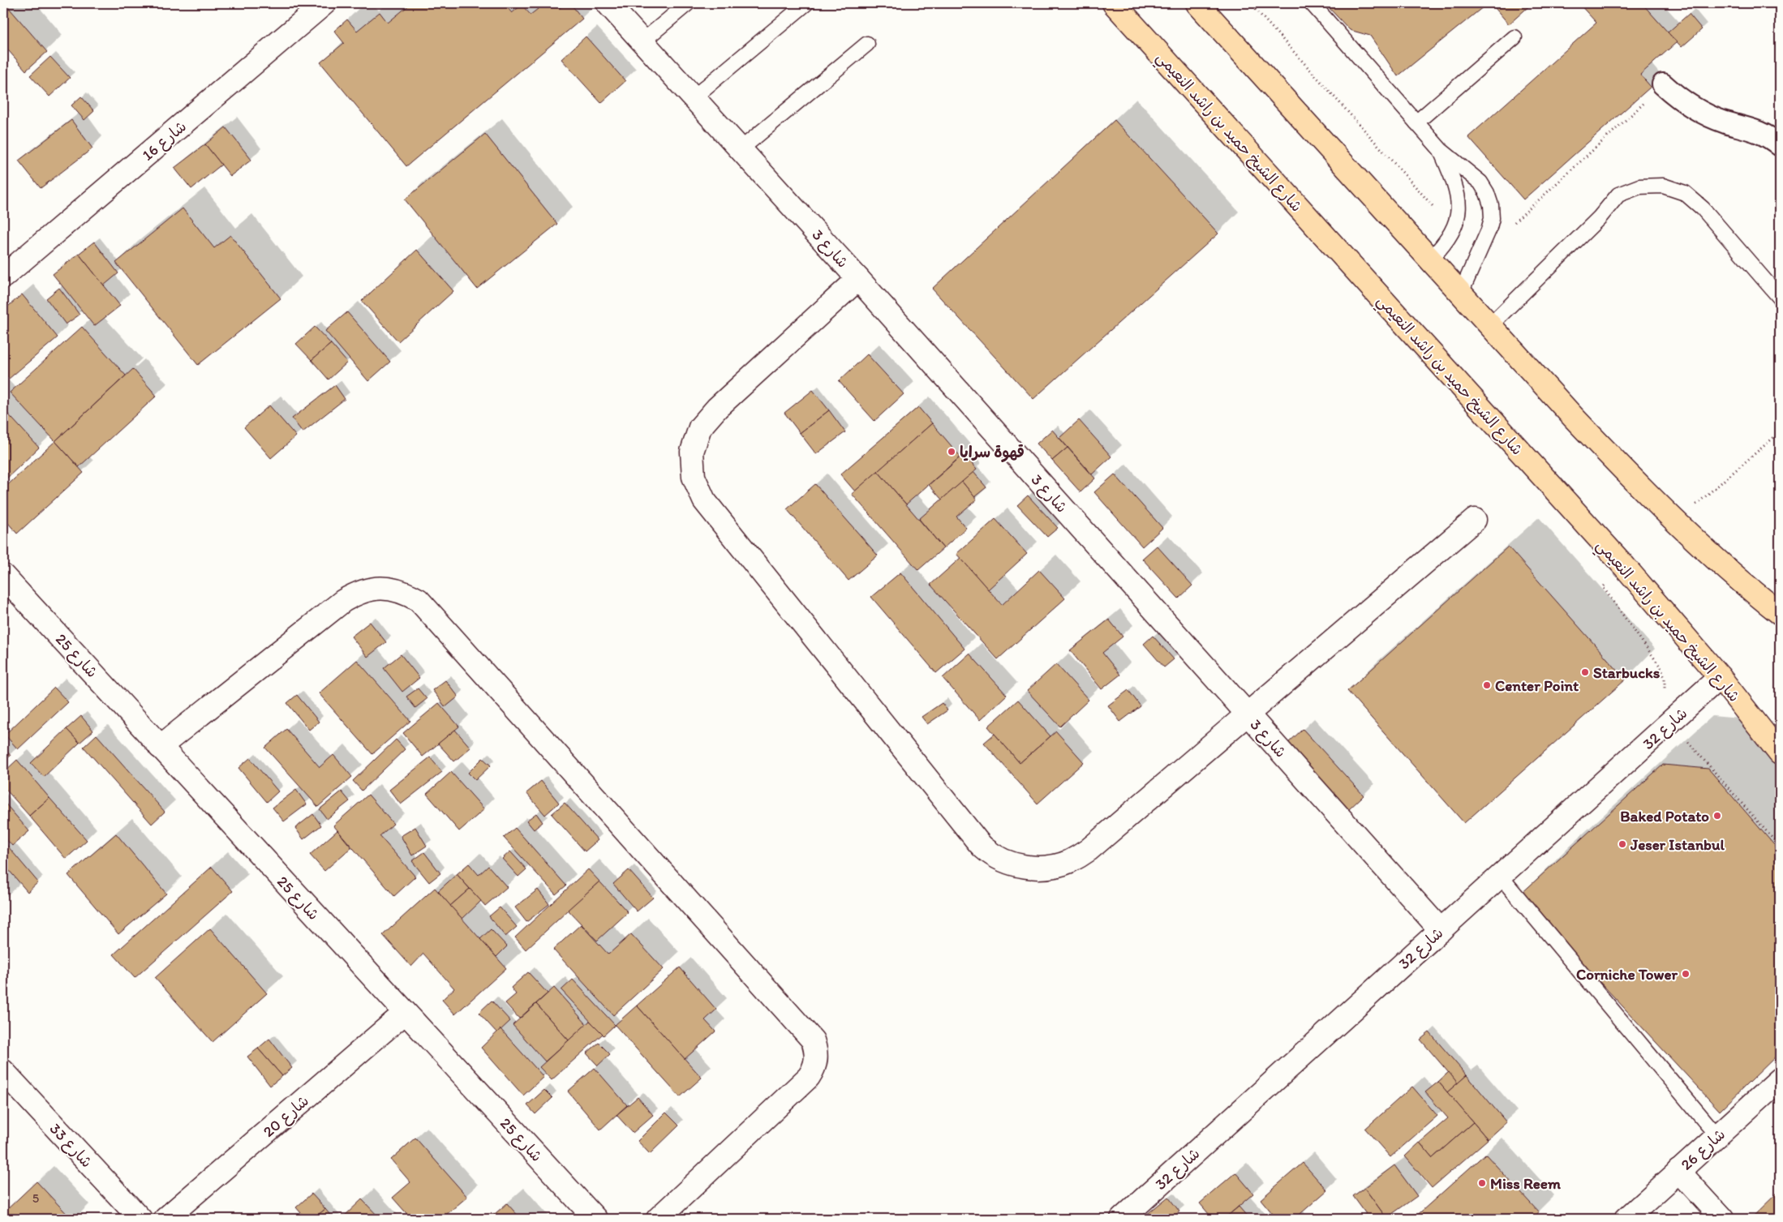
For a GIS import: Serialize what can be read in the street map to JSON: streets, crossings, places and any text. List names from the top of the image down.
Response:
{
  "streets": {
    "main road": ["شارع الشيخ حميد بن راشد النعيمي"],
    "street": [
      "شارع 16",
      "شارع 3",
      "شارع 25",
      "شارع 32",
      "شارع 20",
      "شارع 33",
      "شارع 26"
    ]
  },
  "crossings": [
    ["شارع الشيخ حميد بن راشد النعيمي", "شارع 32"],
    ["شارع 3", "شارع 32"],
    ["شارع 25", "شارع 20"]
  ],
  "places": [
    "قهوة سرايا",
    "Starbucks",
    "Center Point",
    "Baked Potato",
    "Jeser Istanbul",
    "Corniche Tower",
    "Miss Reem"
  ],
  "house_numbers": ["5"]
}
